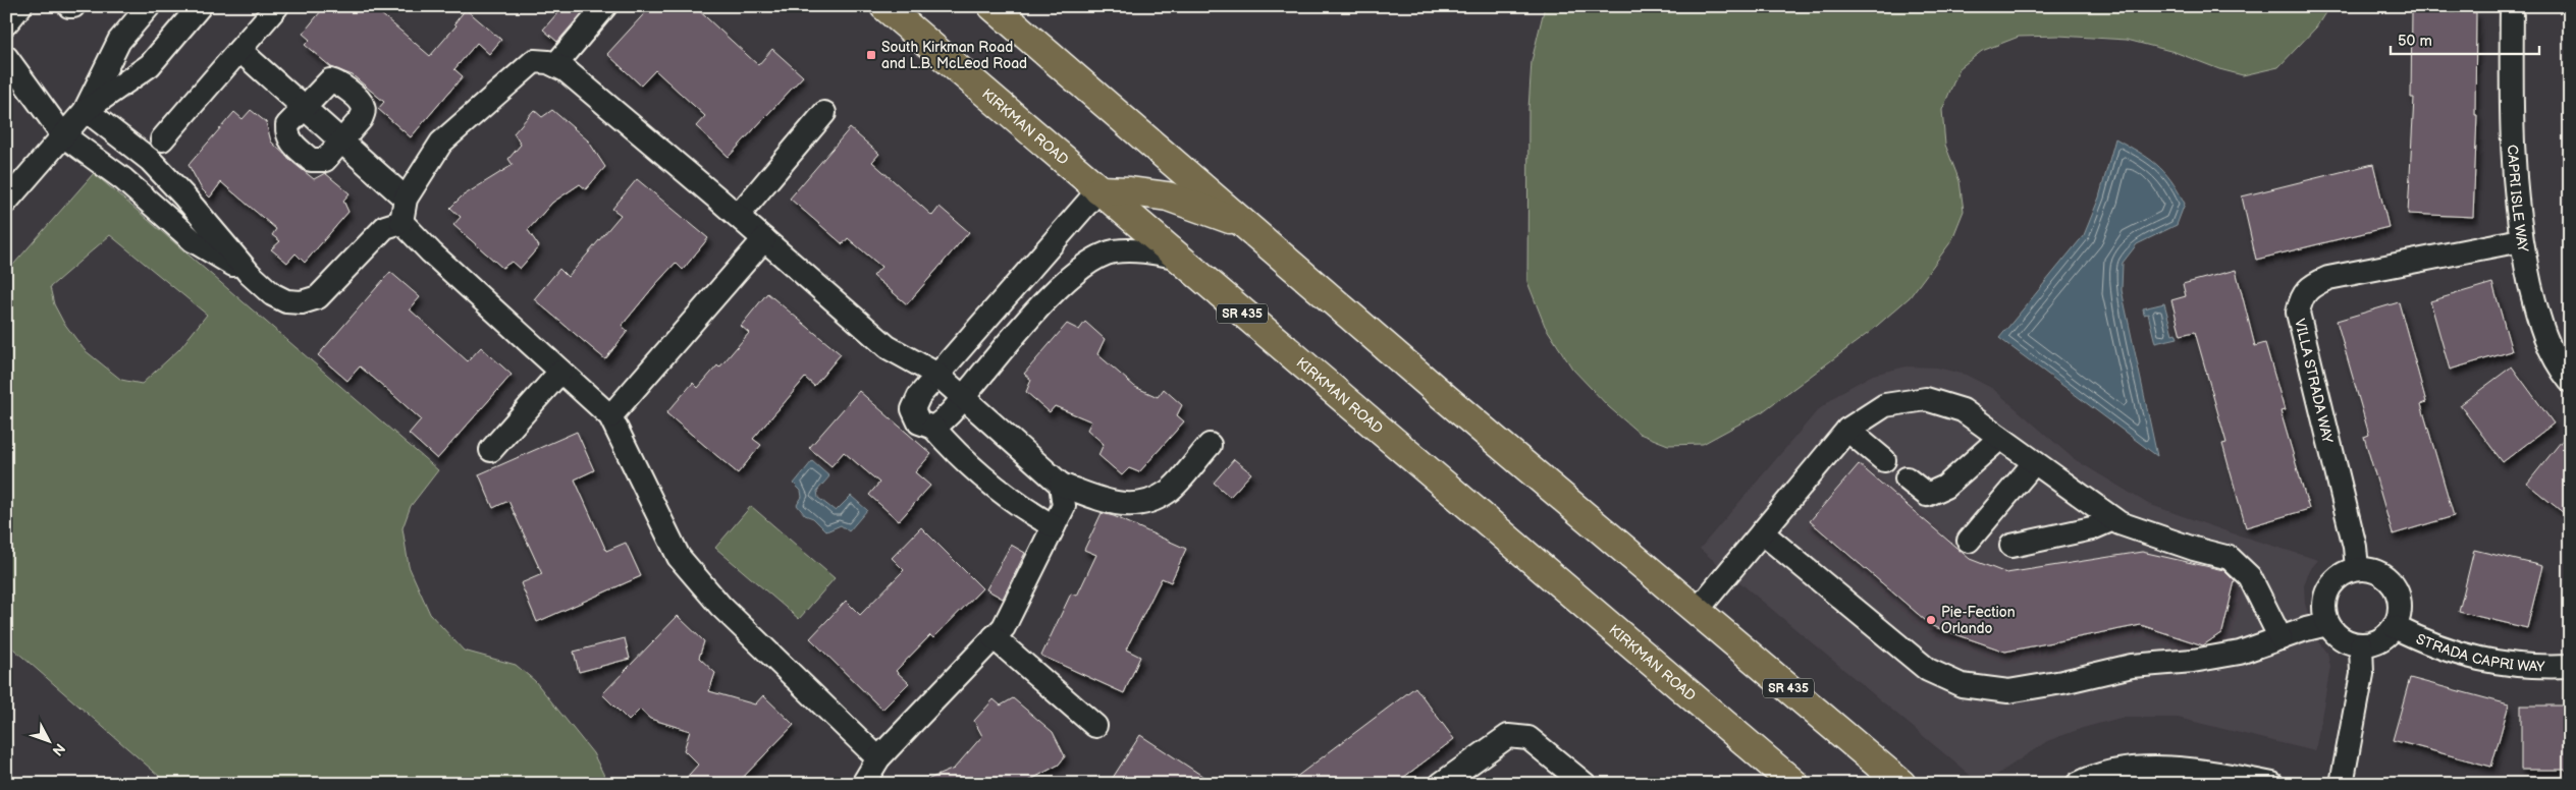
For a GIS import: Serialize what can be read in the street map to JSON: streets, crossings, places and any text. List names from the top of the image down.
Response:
{
  "streets": {
    "main road": ["KIRKMAN ROAD", "SR 435"],
    "street": ["CAPRI ISLE WAY", "VILLA STRADA WAY", "STRADA CAPRI WAY"]
  },
  "crossings": [
    ["CAPRI ISLE WAY", "VILLA STRADA WAY"],
    ["VILLA STRADA WAY", "STRADA CAPRI WAY"]
  ],
  "places": {
    "transit": ["South Kirkman Road and L.B. McLeod Road"],
    "other": ["Pie-Fection Orlando"]
  },
  "scale_bar": "50 m",
  "north": "bottom right"
}
